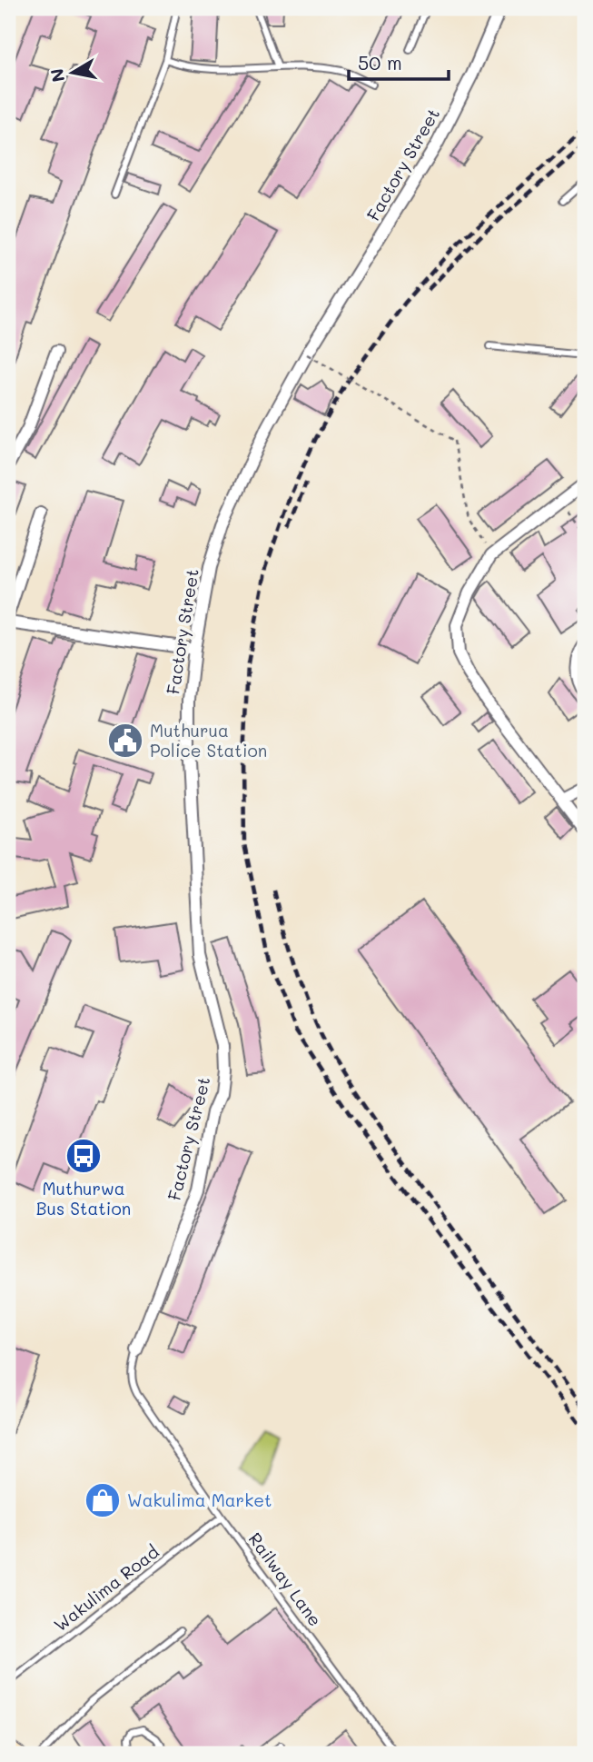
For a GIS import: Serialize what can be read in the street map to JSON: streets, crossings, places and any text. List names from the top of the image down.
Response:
{
  "streets": {
    "street": ["Factory Street"],
    "lane": ["Railway Lane", "Wakulima Road"]
  },
  "crossings": [
    ["Factory Street", "Railway Lane"],
    ["Railway Lane", "Wakulima Road"]
  ],
  "places": {
    "public building": ["Muthurua Police Station"],
    "bus stop": ["Muthurwa Bus Station"],
    "shop": ["Wakulima Market"]
  },
  "scale_bar": "50 m",
  "north": "left"
}
